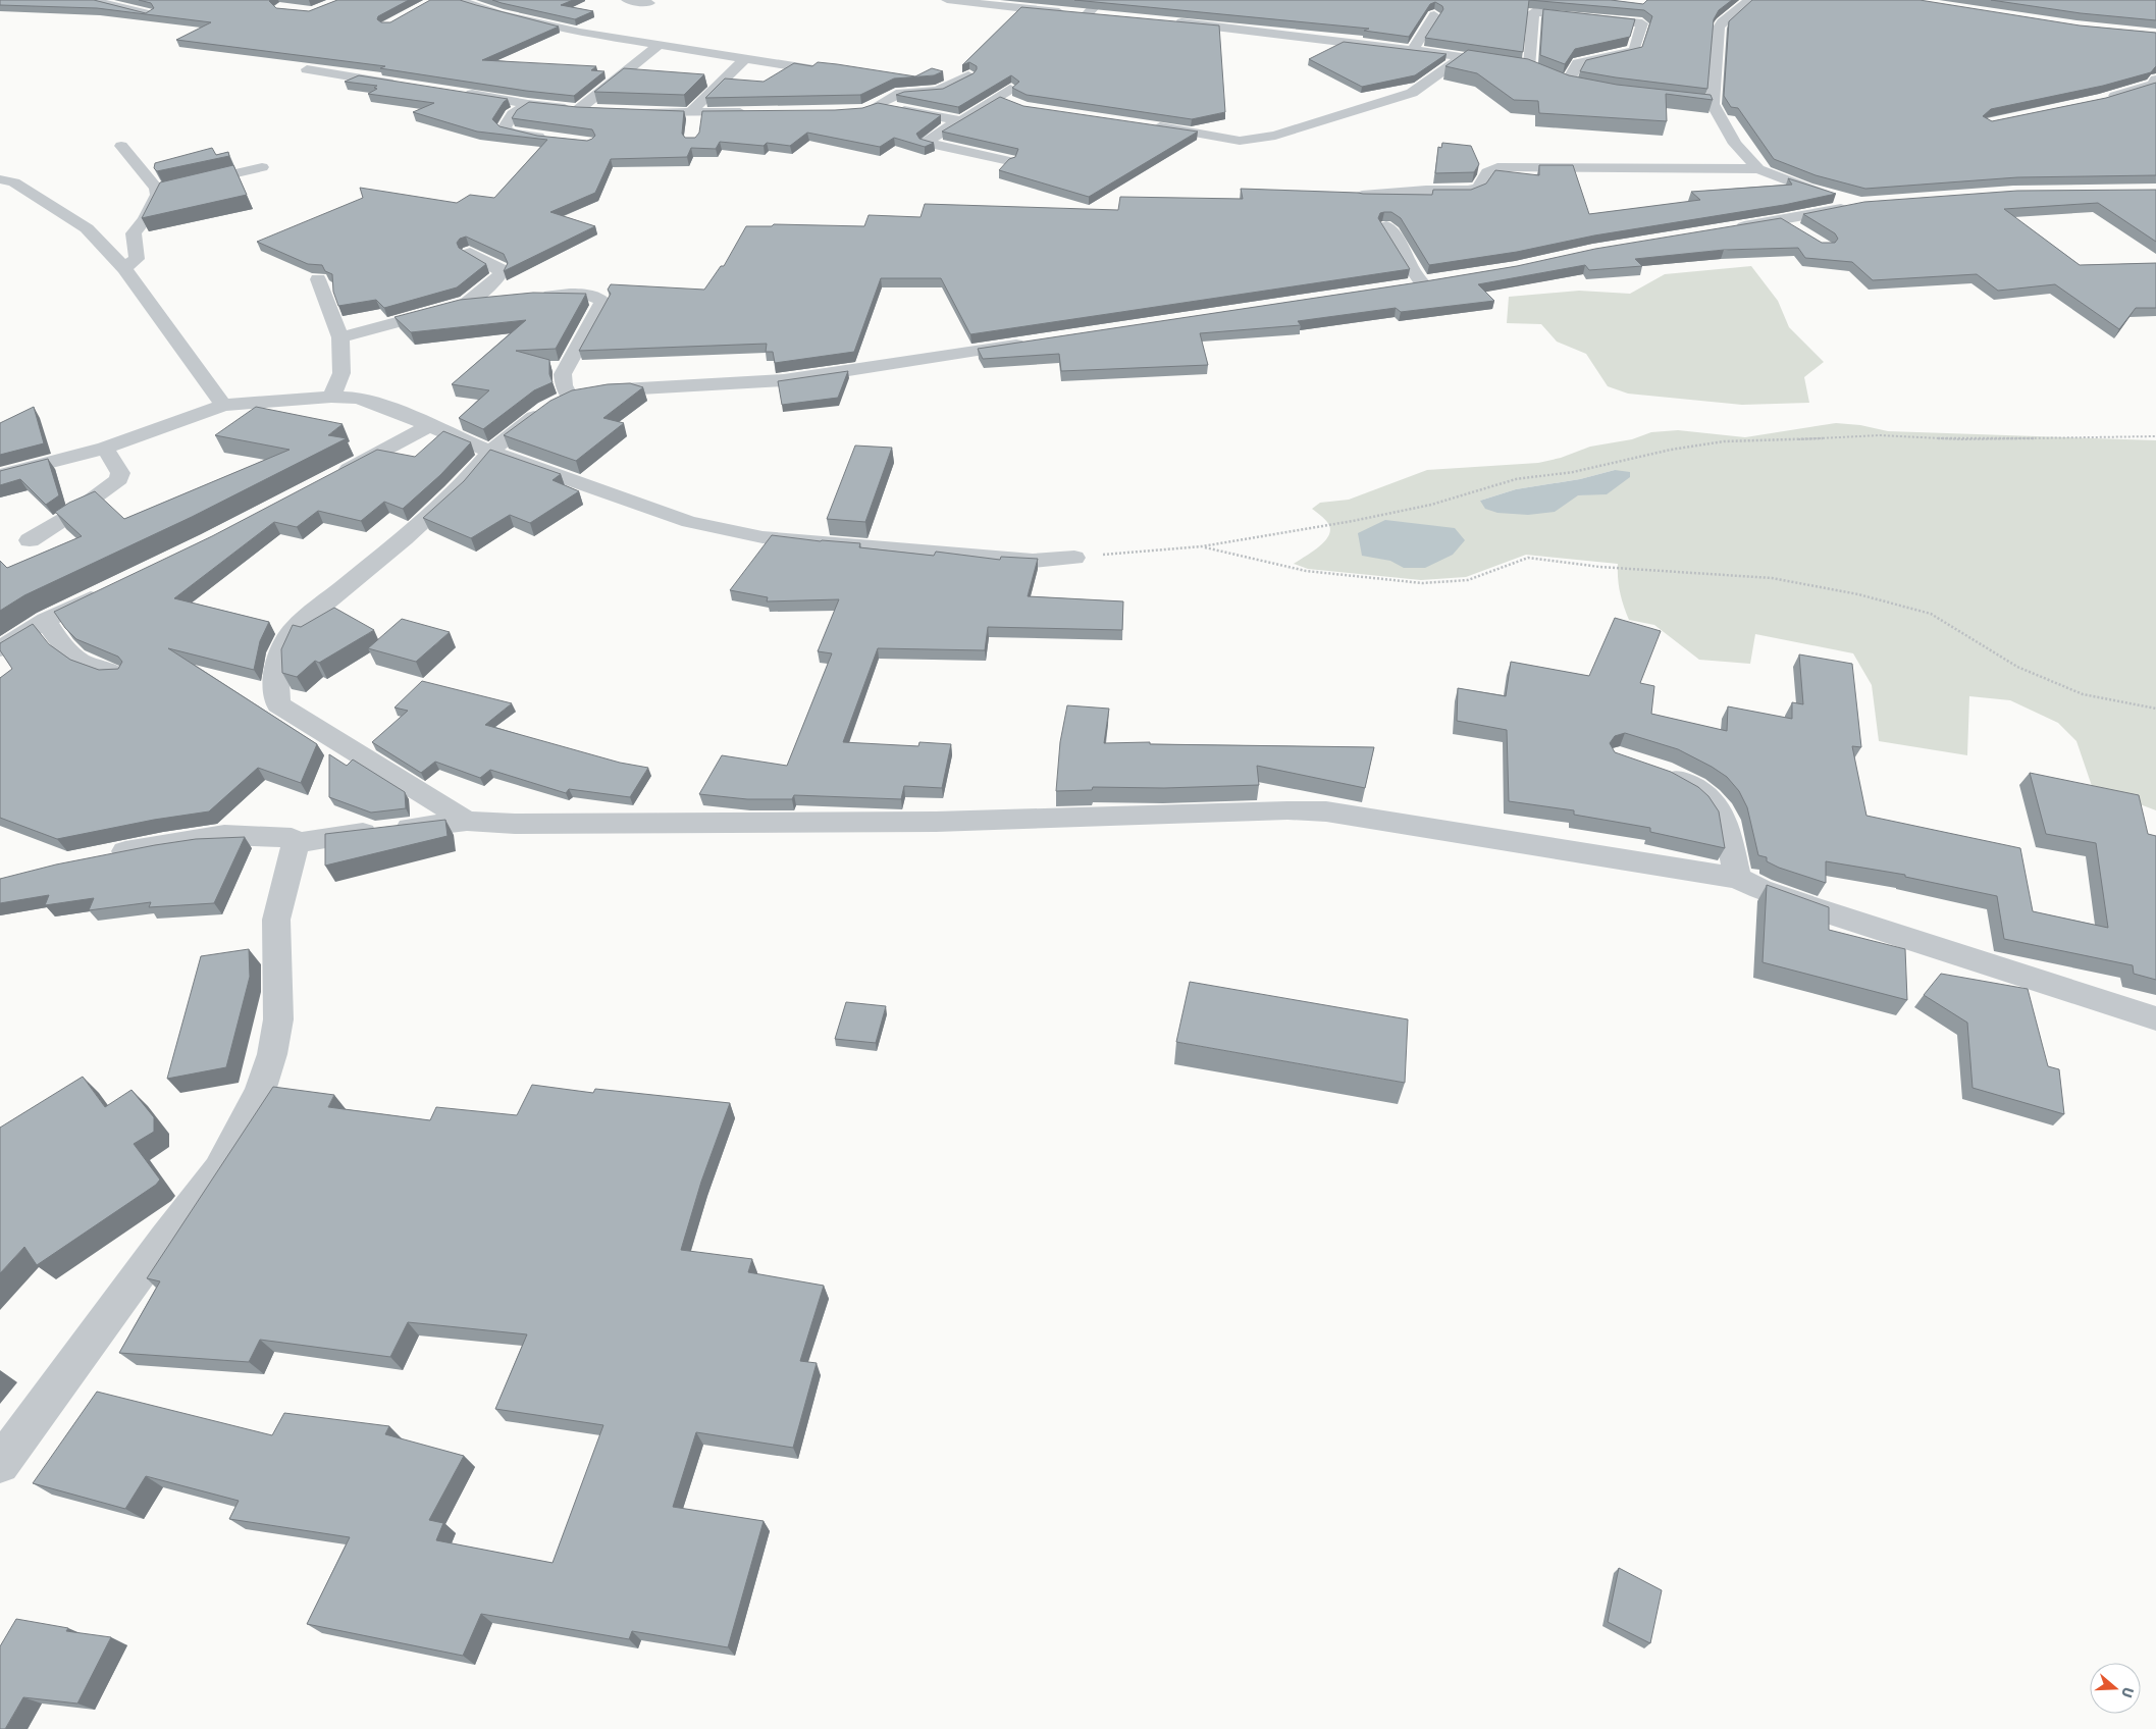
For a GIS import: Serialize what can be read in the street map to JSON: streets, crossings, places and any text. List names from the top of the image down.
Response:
{
  "north": "right"
}
